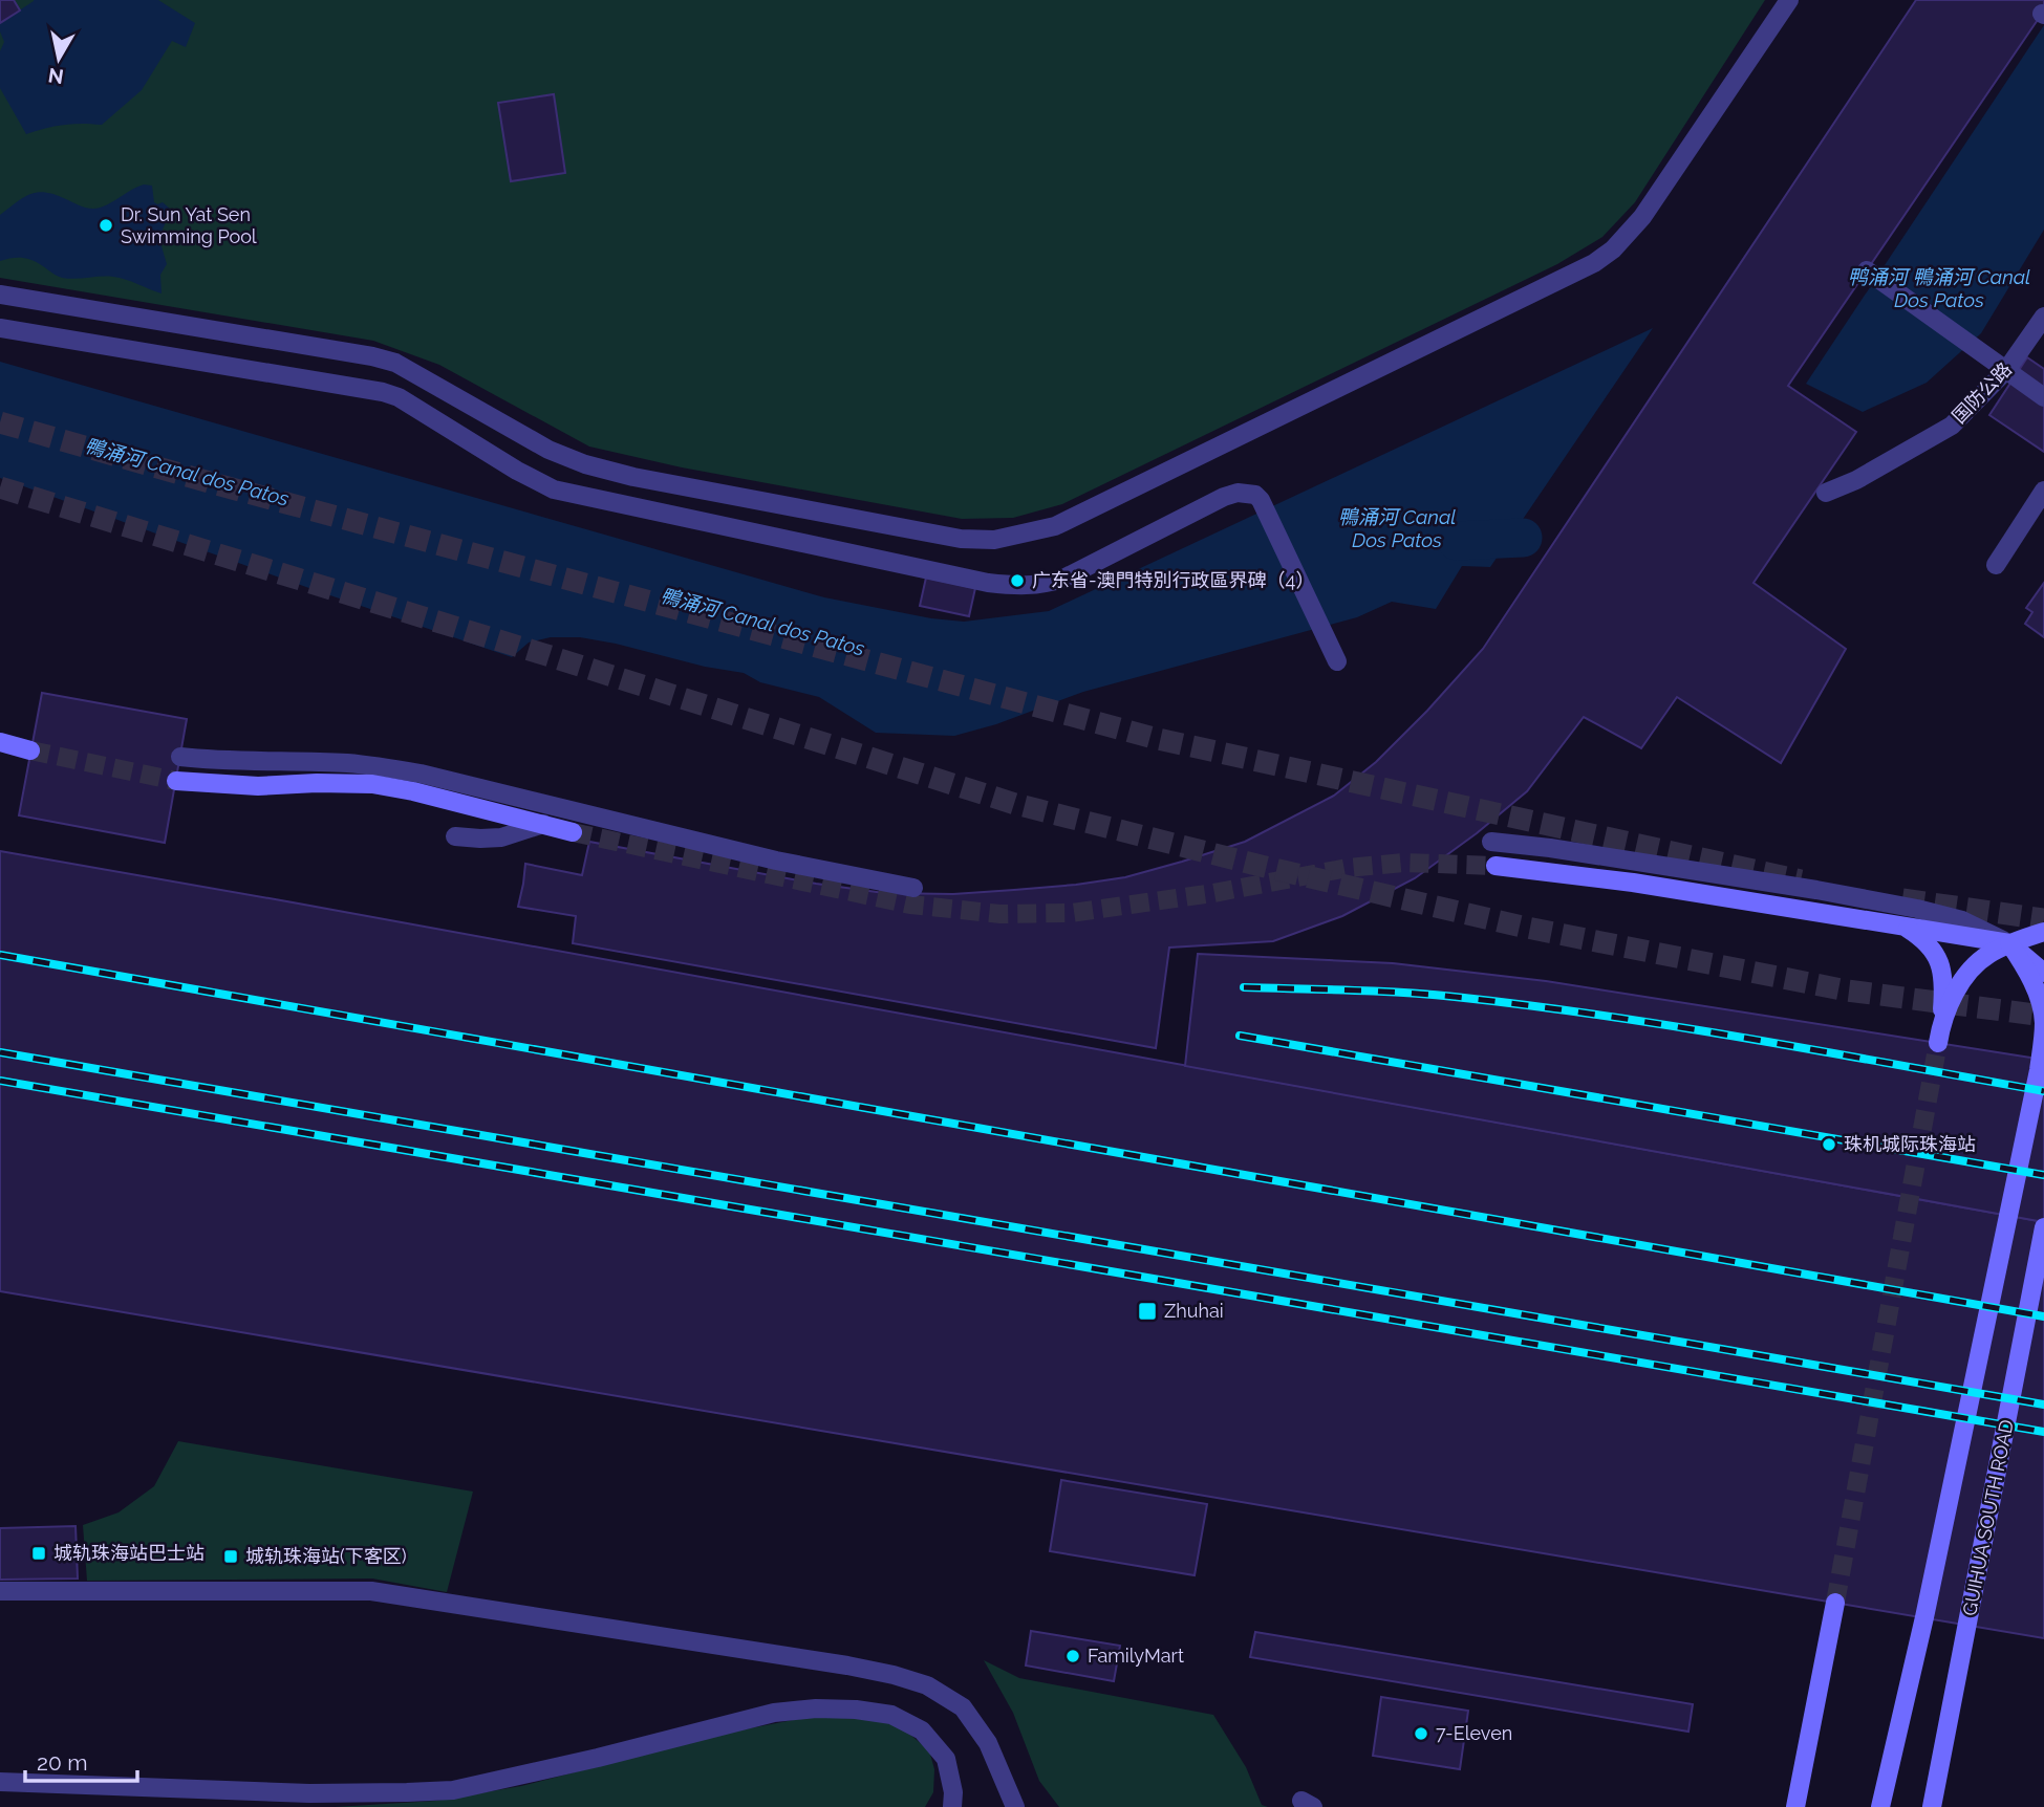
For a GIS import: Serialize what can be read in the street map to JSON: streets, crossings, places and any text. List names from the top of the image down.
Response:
{
  "streets": {
    "main road": ["GUIHUA SOUTH ROAD"],
    "street": ["国防公路"]
  },
  "water": ["鸭涌河 鴨涌河 Canal Dos Patos", "鴨涌河 Canal dos Patos", "鴨涌河 Canal Dos Patos"],
  "places": {
    "other": [
      "Dr. Sun Yat Sen Swimming Pool",
      "广东省-澳門特別行政區界碑（4）",
      "珠机城际珠海站",
      "FamilyMart",
      "7-Eleven"
    ],
    "transit": ["Zhuhai", "城轨珠海站巴士站", "城轨珠海站(下客区)"]
  },
  "scale_bar": "20 m",
  "north": "bottom"
}
